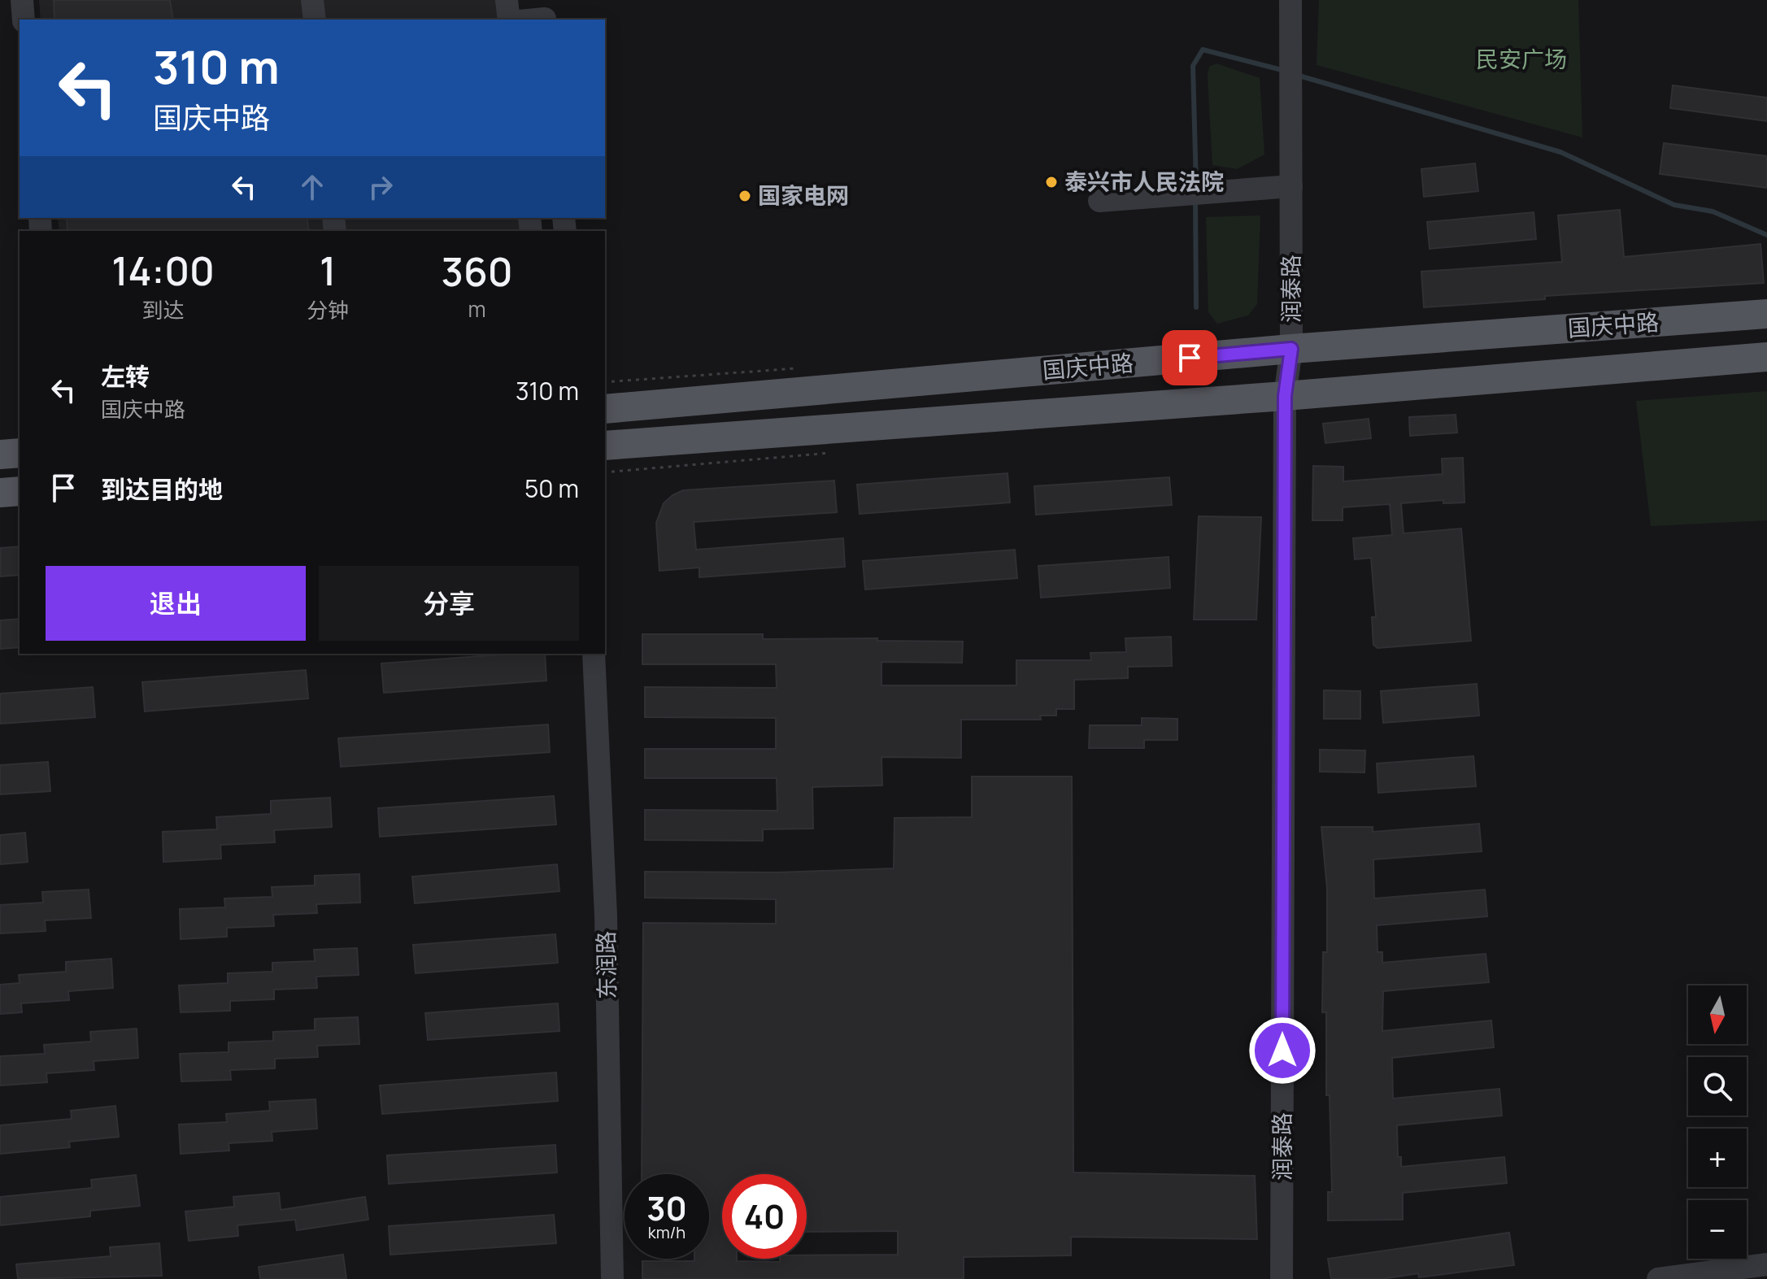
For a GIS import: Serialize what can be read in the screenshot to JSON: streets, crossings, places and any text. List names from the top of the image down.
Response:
{
  "streets": {
    "main road": ["国庆中路"],
    "street": ["润泰路", "东润路"]
  },
  "crossings": [
    ["润泰路", "国庆中路"]
  ],
  "parks": ["民安广场"],
  "places": ["泰兴市人民法院", "国家电网"],
  "north": "bottom",
  "page": {
    "turn": ["310 m", "国庆中路"],
    "eta": [
      "14:00",
      "到达",
      "1",
      "分钟",
      "360",
      "m"
    ],
    "list": [
      {
        "name": "左转",
        "note": "国庆中路",
        "value": "310 m"
      },
      {
        "name": "到达目的地",
        "value": "50 m"
      }
    ],
    "buttons": ["退出", "分享"],
    "map_buttons": ["+", "−"],
    "speed": "30 km/h",
    "limit": "40"
  }
}
